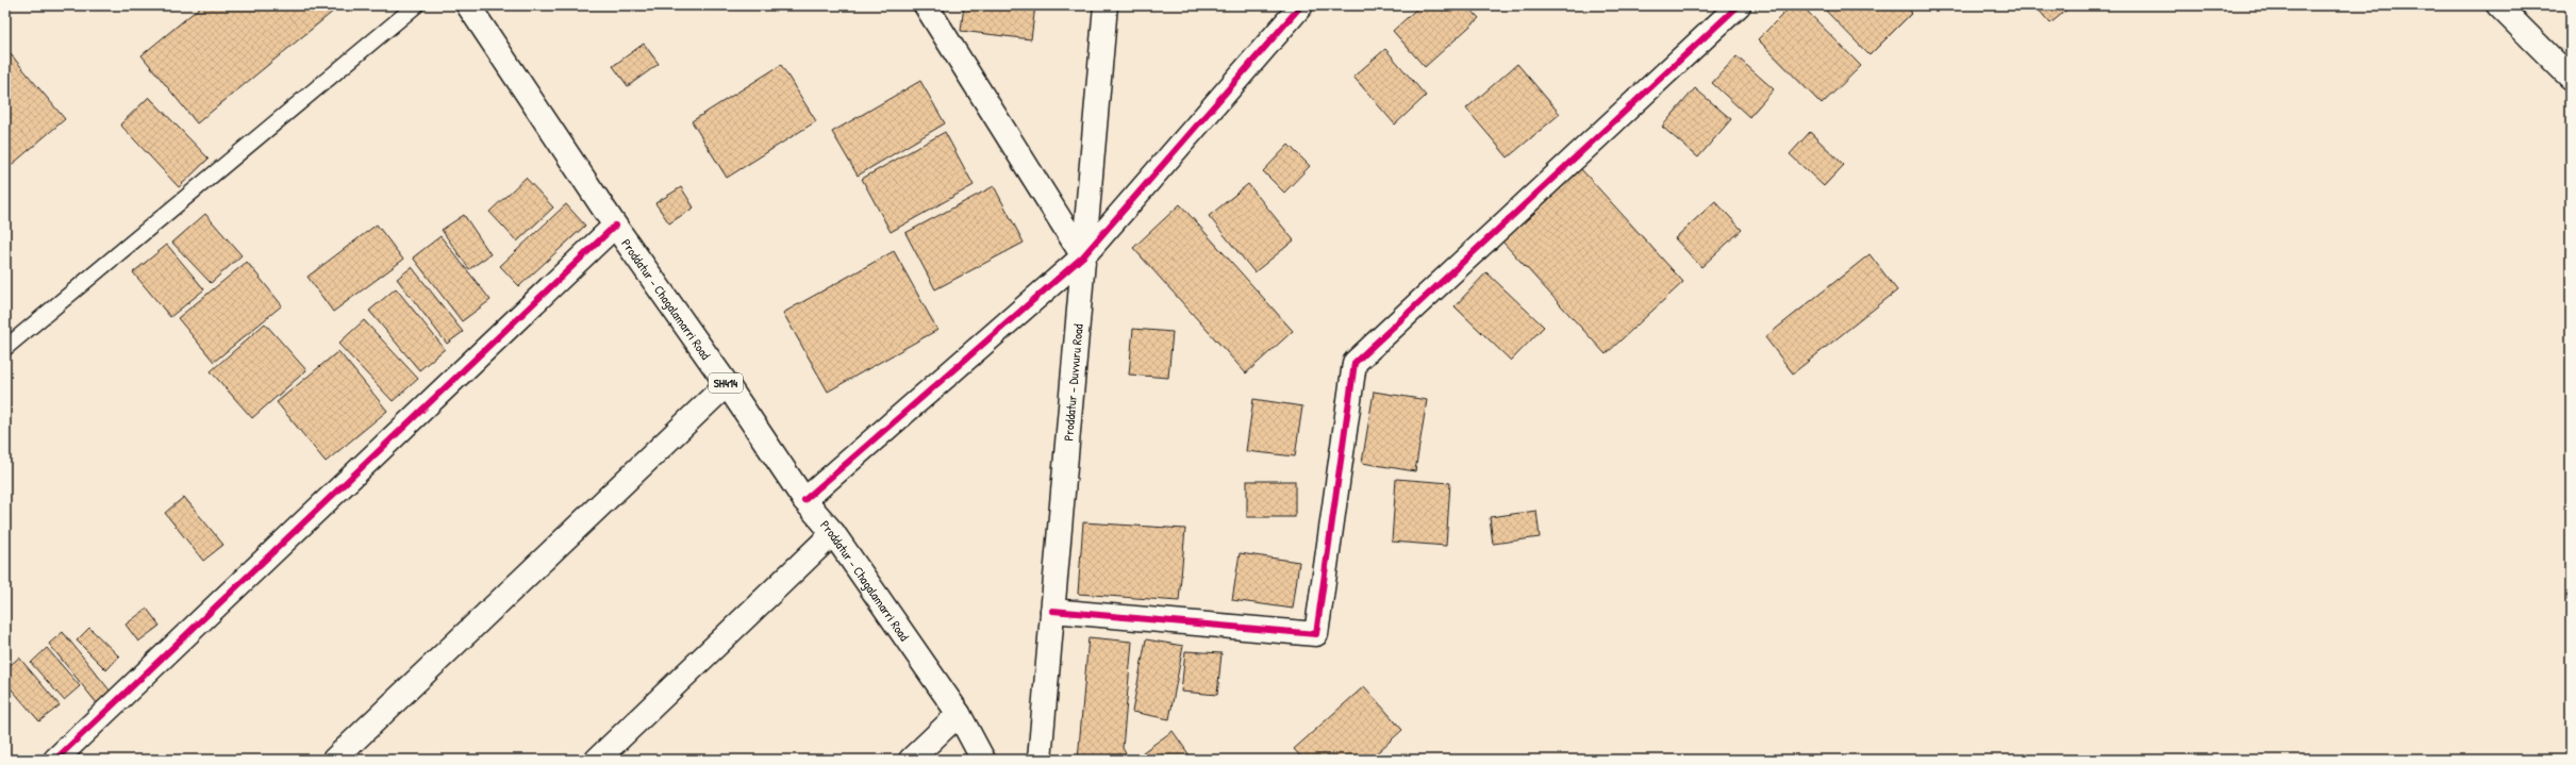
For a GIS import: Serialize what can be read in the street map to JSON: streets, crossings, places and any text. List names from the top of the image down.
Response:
{
  "streets": {
    "street": ["Proddatur - Chagalamarri Road", "Proddatur - Duvvuru Road", "SH414"]
  }
}
